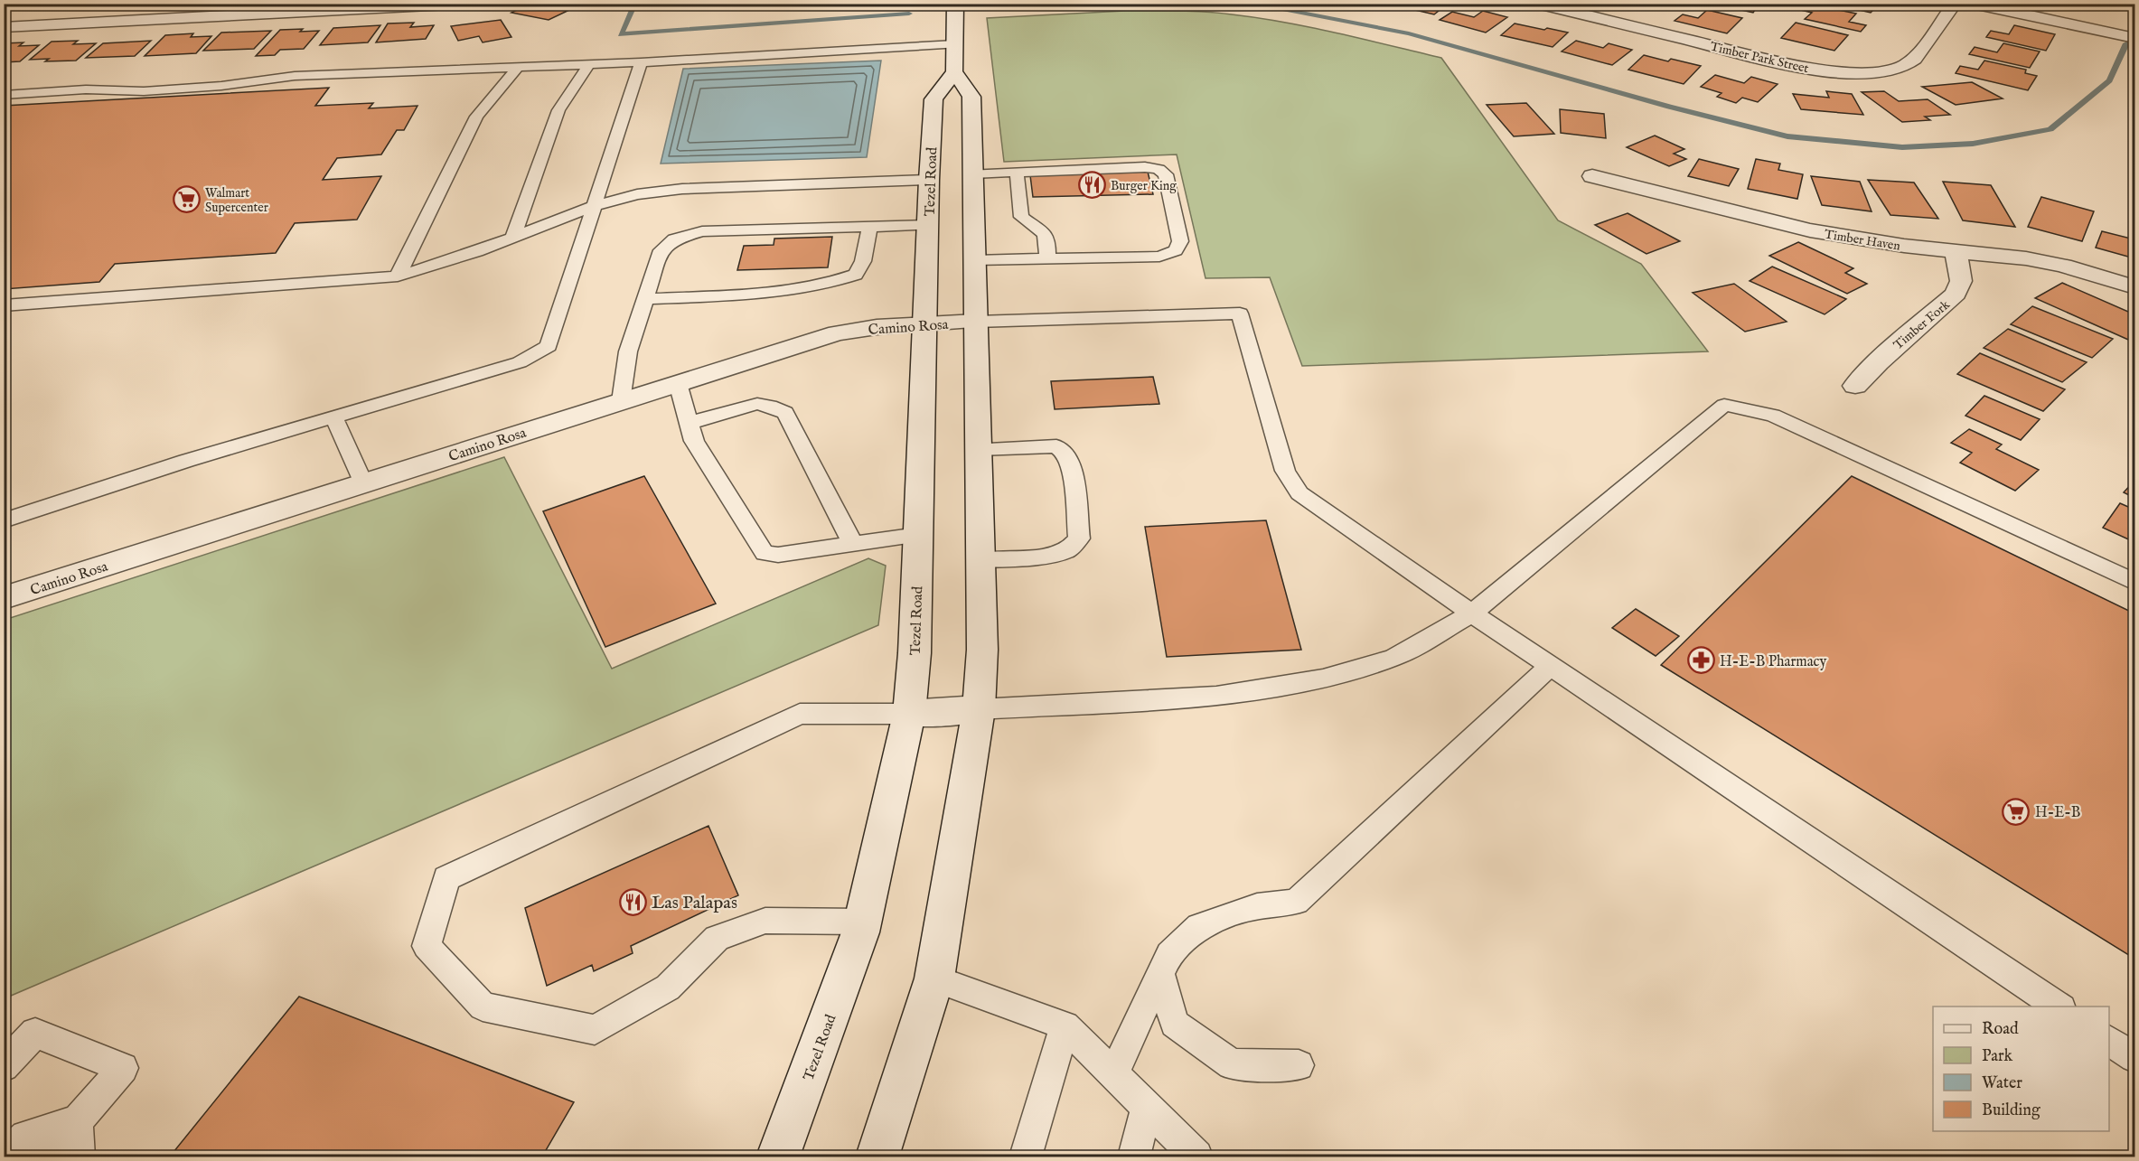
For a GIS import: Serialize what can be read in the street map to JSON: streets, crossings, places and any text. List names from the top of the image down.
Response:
{
  "streets": {
    "street": [
      "Timber Park Street",
      "Tezel Road",
      "Timber Haven",
      "Timber Fork",
      "Camino Rosa"
    ]
  },
  "crossings": [
    ["Tezel Road", "Camino Rosa"],
    ["Timber Haven", "Timber Fork"]
  ],
  "places": {
    "restaurant": ["Burger King", "Las Palapas"],
    "supermarket": ["Walmart Supercenter", "H-E-B"],
    "pharmacy": ["H-E-B Pharmacy"]
  },
  "legend": [
    "Road",
    "Park",
    "Water",
    "Building"
  ]
}
